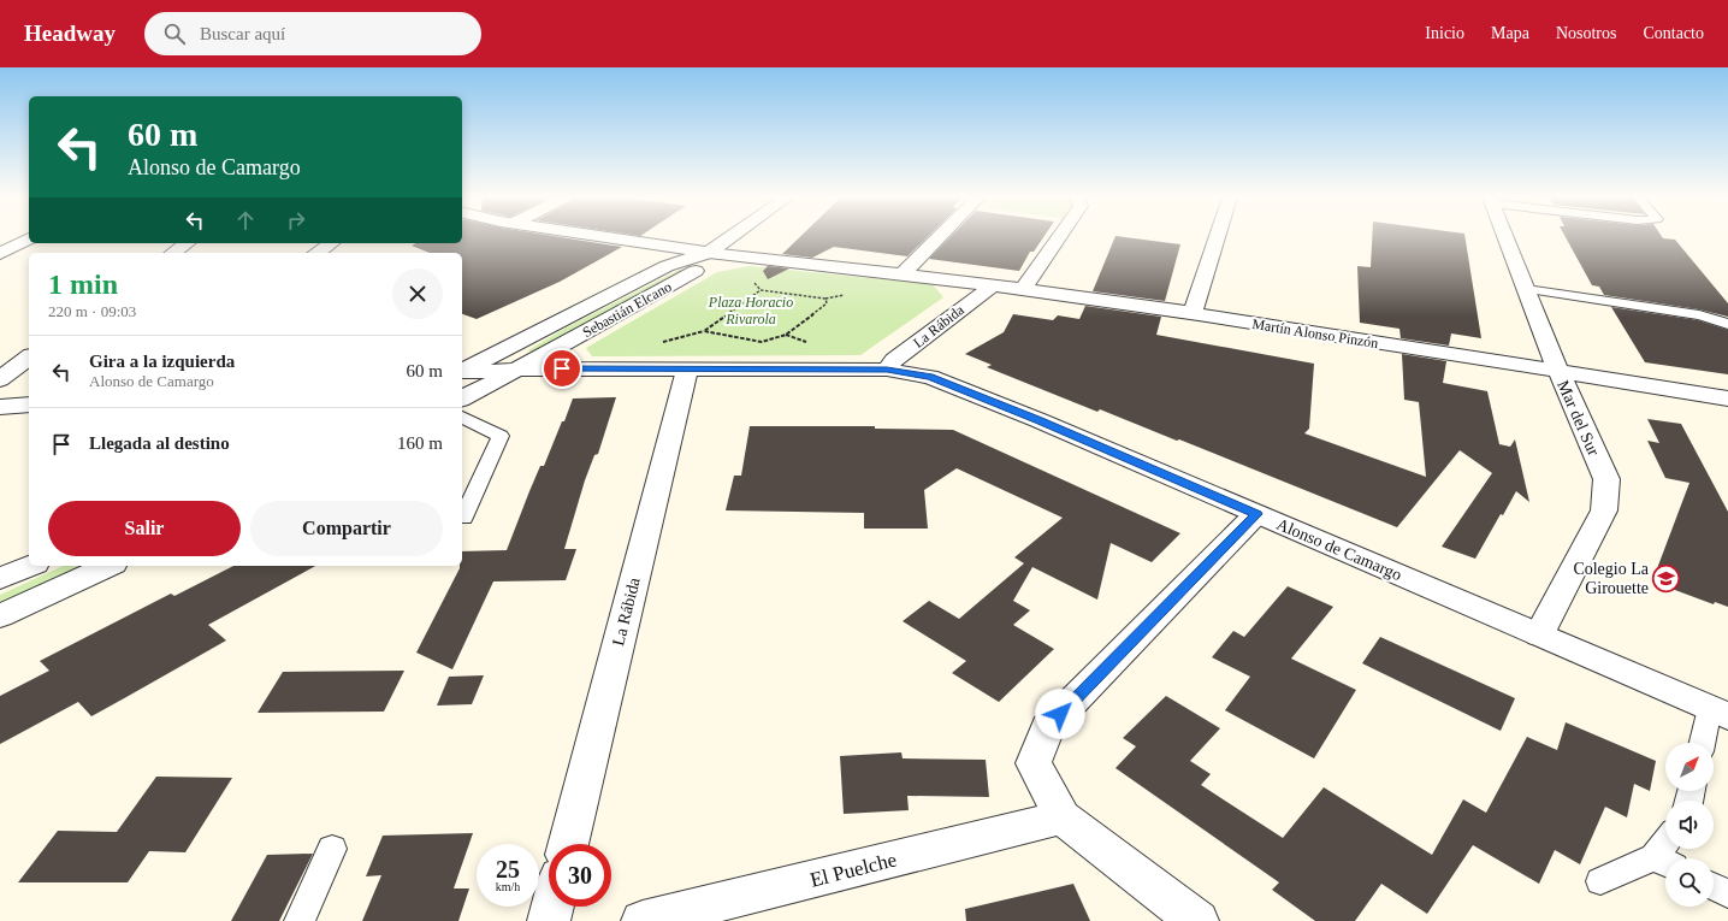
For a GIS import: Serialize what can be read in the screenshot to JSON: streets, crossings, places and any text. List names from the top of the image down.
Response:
{
  "streets": {
    "street": [
      "Sebastián Elcano",
      "La Rábida",
      "Martín Alonso Pinzón",
      "Mar del Sur",
      "Alonso de Camargo",
      "El Puelche"
    ]
  },
  "crossings": [
    ["Sebastián Elcano", "Martín Alonso Pinzón"],
    ["Sebastián Elcano", "Alonso de Camargo"],
    ["La Rábida", "Martín Alonso Pinzón"],
    ["La Rábida", "Alonso de Camargo"],
    ["Martín Alonso Pinzón", "Mar del Sur"],
    ["Mar del Sur", "Alonso de Camargo"]
  ],
  "parks": ["Plaza Horacio Rivarola"],
  "places": {
    "school or university": ["Colegio La Girouette"]
  },
  "north": "top right",
  "page": {
    "header": "Headway",
    "search": "Buscar aquí",
    "nav": [
      "Inicio",
      "Mapa",
      "Nosotros",
      "Contacto"
    ],
    "turn": ["60 m", "Alonso de Camargo"],
    "heading": ["1 min", "220 m · 09:03"],
    "list": [
      {
        "name": "Gira a la izquierda",
        "note": "Alonso de Camargo",
        "value": "60 m"
      },
      {
        "name": "Llegada al destino",
        "value": "160 m"
      }
    ],
    "buttons": ["Salir", "Compartir"],
    "speed": "25 km/h",
    "limit": "30"
  }
}
